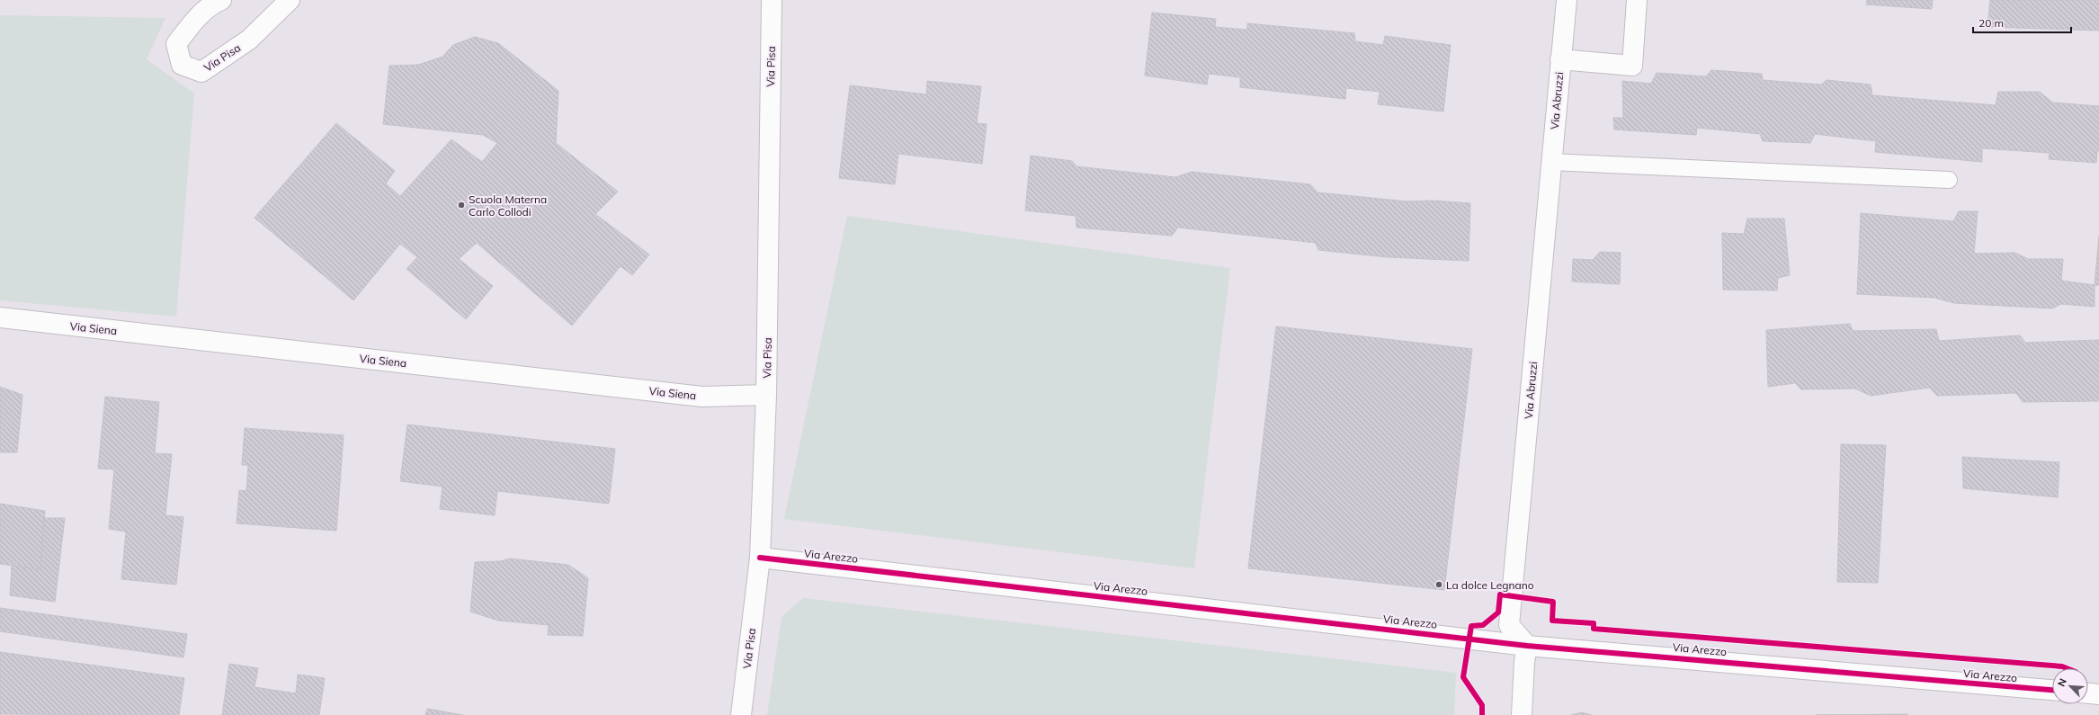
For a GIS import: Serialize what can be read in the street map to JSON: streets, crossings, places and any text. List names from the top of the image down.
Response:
{
  "streets": {
    "street": [
      "Via Pisa",
      "Via Abruzzi",
      "Via Siena",
      "Via Arezzo"
    ]
  },
  "crossings": [
    ["Via Pisa", "Via Siena"],
    ["Via Pisa", "Via Arezzo"],
    ["Via Abruzzi", "Via Arezzo"]
  ],
  "places": ["Scuola Materna Carlo Collodi", "La dolce Legnano"],
  "scale_bar": "20 m",
  "north": "top left"
}
